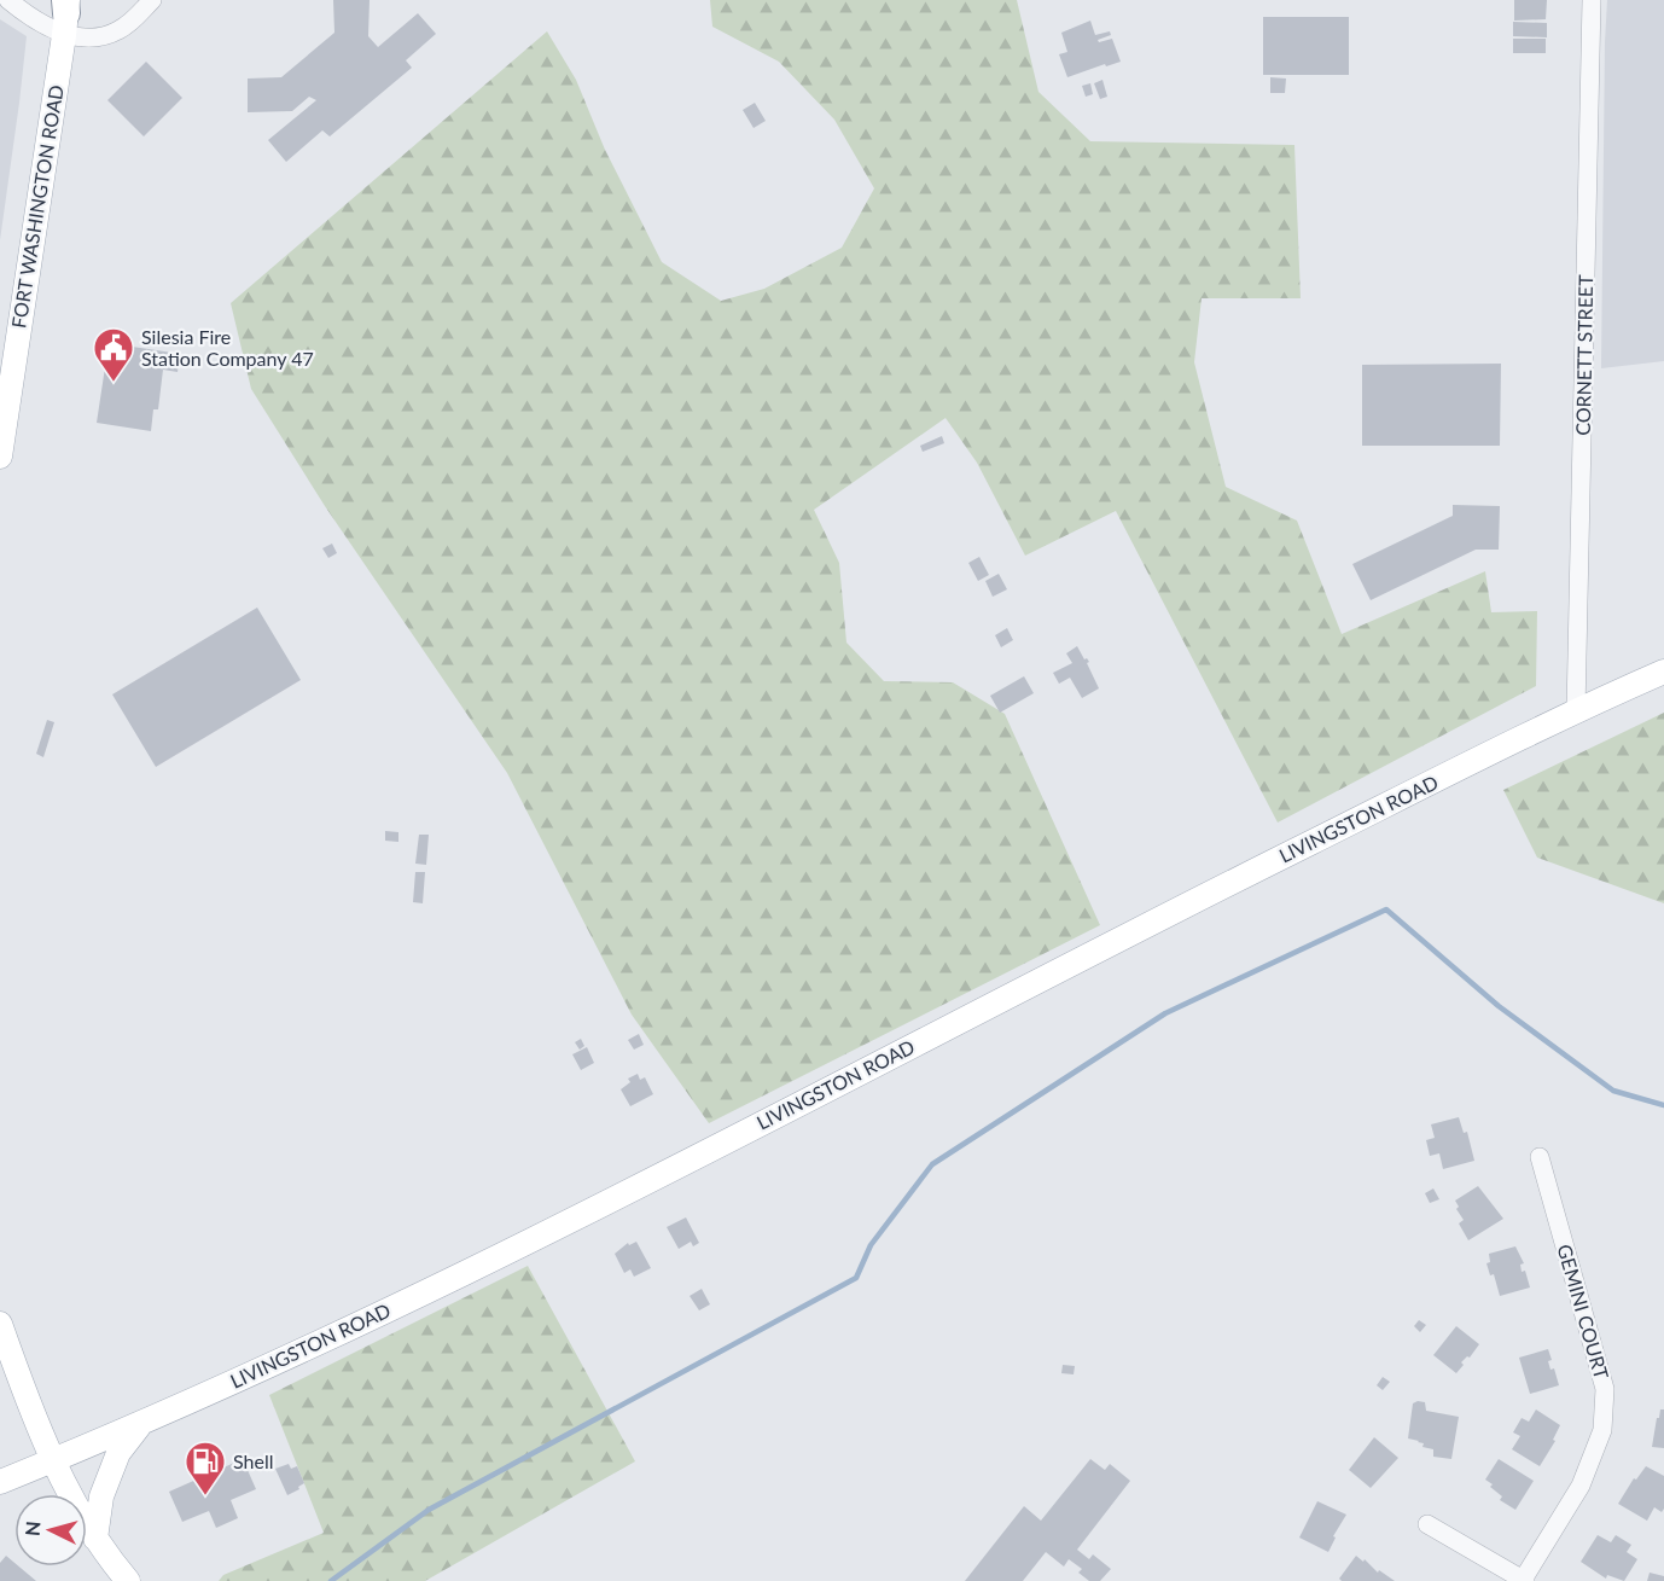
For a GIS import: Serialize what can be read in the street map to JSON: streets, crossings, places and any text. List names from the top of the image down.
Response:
{
  "streets": {
    "main road": ["FORT WASHINGTON ROAD", "LIVINGSTON ROAD"],
    "street": ["CORNETT STREET", "GEMINI COURT"]
  },
  "crossings": [
    ["CORNETT STREET", "LIVINGSTON ROAD"]
  ],
  "places": {
    "public building": ["Silesia Fire Station Company 47"],
    "fuel station": ["Shell"]
  },
  "north": "left"
}
